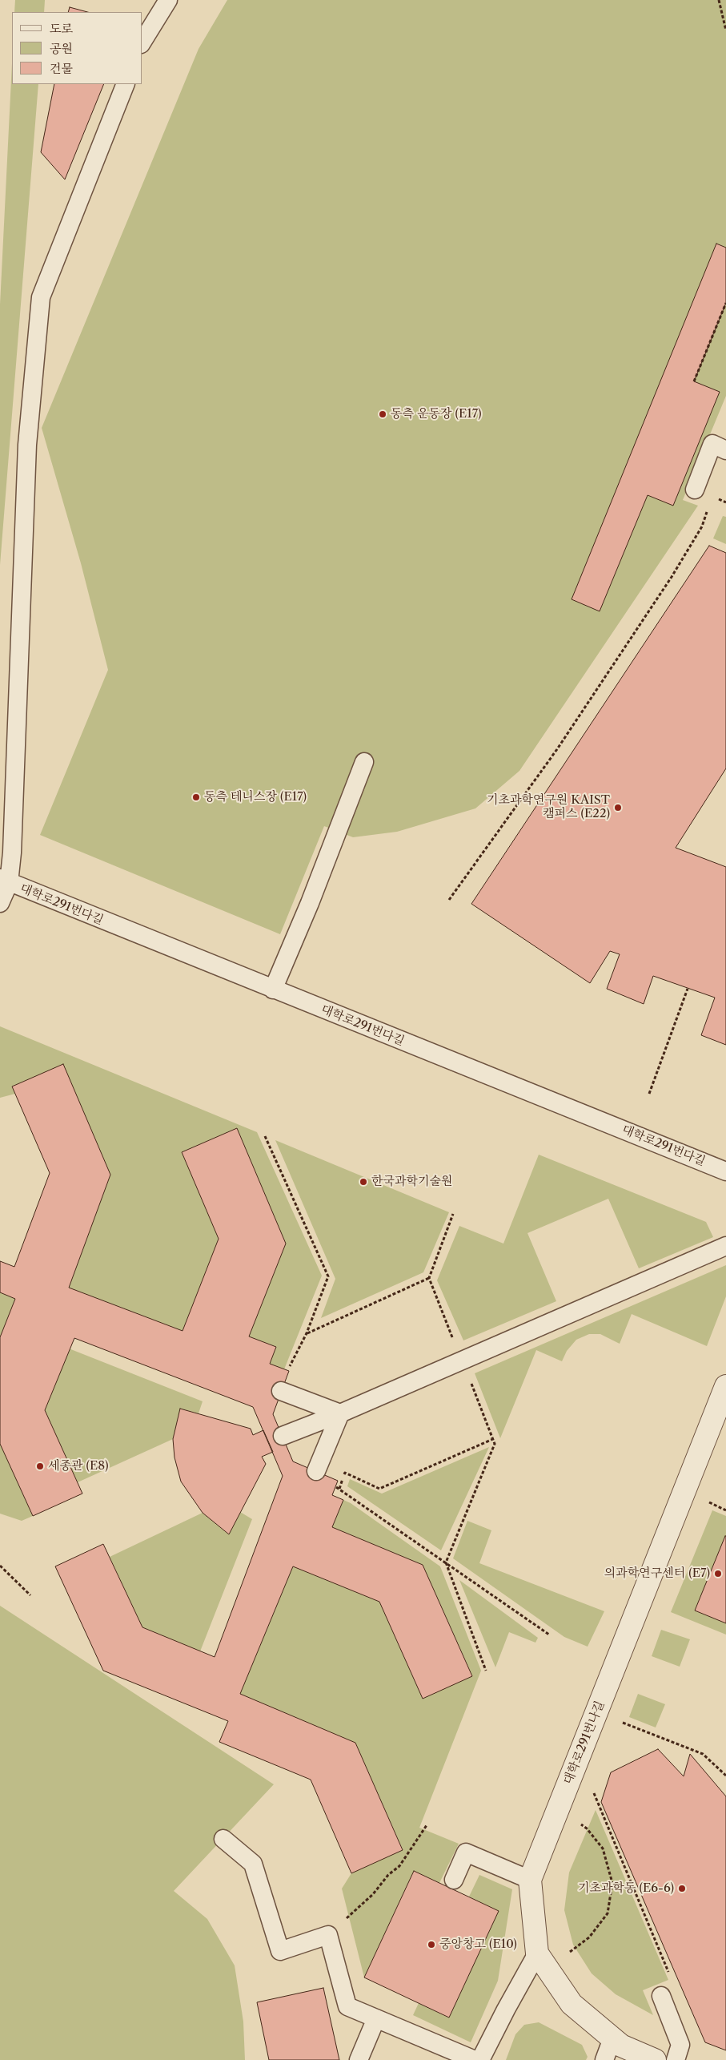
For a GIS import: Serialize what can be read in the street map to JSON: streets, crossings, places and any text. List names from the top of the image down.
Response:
{
  "streets": {
    "street": ["대학로291번나길"],
    "lane": ["대학로291번다길"]
  },
  "places": [
    "동측 운동장 (E17)",
    "동측 테니스장 (E17)",
    "기초과학연구원 KAIST 캠퍼스 (E22)",
    "한국과학기술원",
    "세종관 (E8)",
    "의과학연구센터 (E7)",
    "기초과학동 (E6-6)",
    "중앙창고 (E10)"
  ],
  "legend": ["도로", "공원", "건물"]
}
